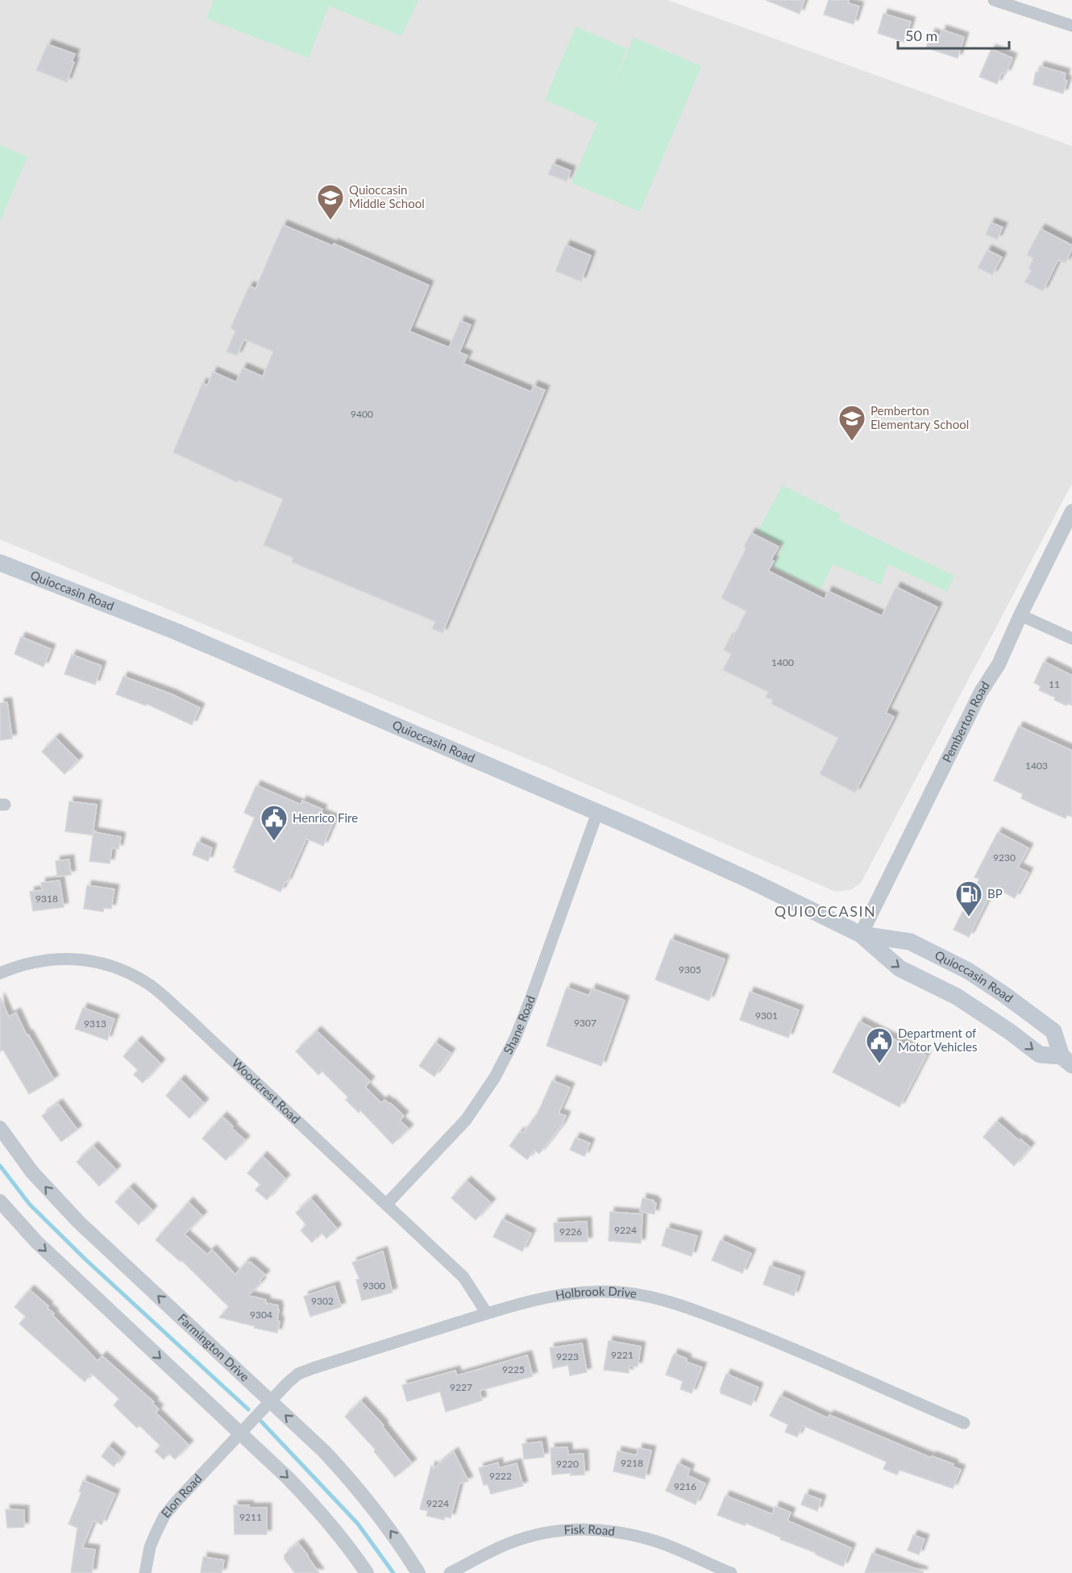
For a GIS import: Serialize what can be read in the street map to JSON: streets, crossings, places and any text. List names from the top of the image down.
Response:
{
  "streets": {
    "main road": ["Quioccasin Road"],
    "street": [
      "Pemberton Road",
      "Shane Road",
      "Woodcrest Road",
      "Holbrook Drive",
      "Farmington Drive",
      "Elon Road",
      "Fisk Road"
    ]
  },
  "crossings": [
    ["Quioccasin Road", "Pemberton Road"],
    ["Quioccasin Road", "Shane Road"],
    ["Shane Road", "Woodcrest Road"],
    ["Woodcrest Road", "Holbrook Drive"],
    ["Holbrook Drive", "Farmington Drive"],
    ["Holbrook Drive", "Elon Road"]
  ],
  "districts": ["QUIOCCASIN"],
  "places": {
    "school or university": ["Quioccasin Middle School", "Pemberton Elementary School"],
    "public building": ["Henrico Fire", "Department of Motor Vehicles"],
    "fuel station": ["BP"]
  },
  "house_numbers": [
    "9400",
    "1400",
    "11",
    "1403",
    "9230",
    "9318",
    "9305",
    "9301",
    "9307",
    "9313",
    "9224",
    "9226",
    "9300",
    "9302",
    "9304",
    "9221",
    "9223",
    "9225",
    "9227",
    "9218",
    "9220",
    "9222",
    "9216",
    "9224",
    "9211"
  ],
  "scale_bar": "50 m"
}
